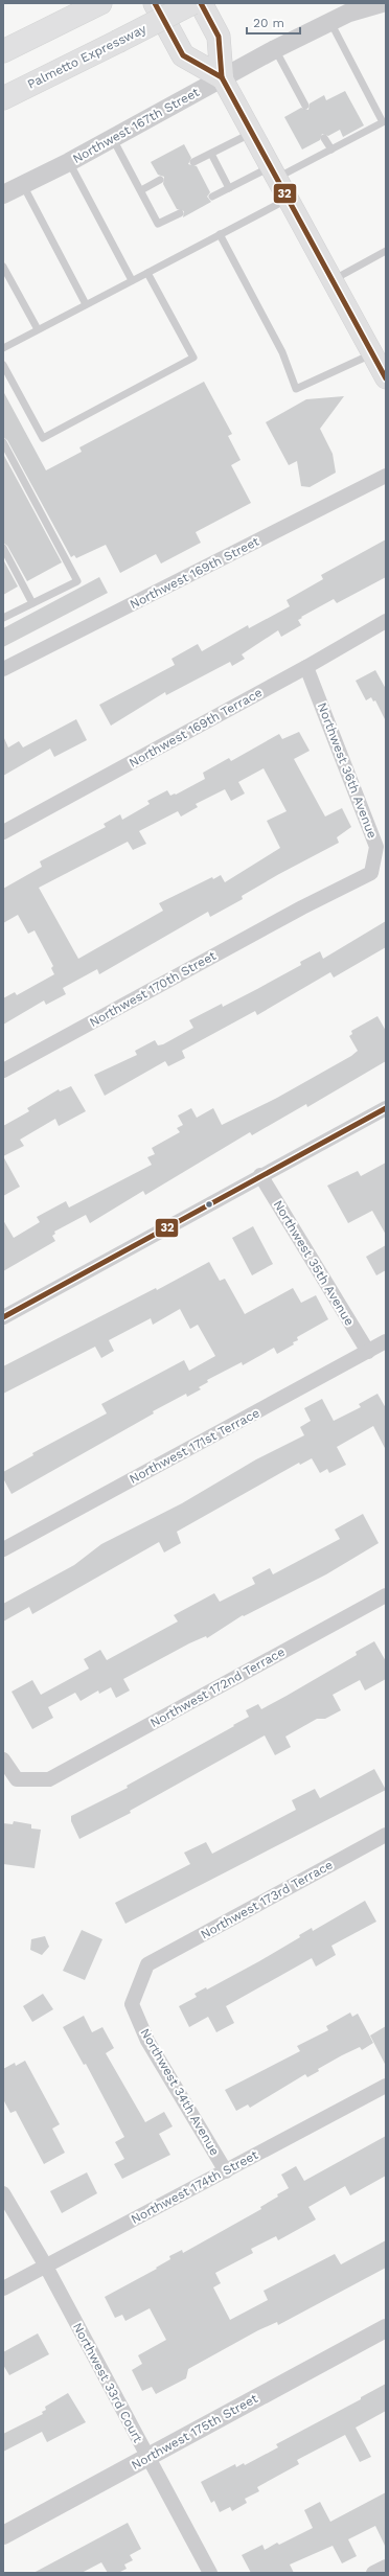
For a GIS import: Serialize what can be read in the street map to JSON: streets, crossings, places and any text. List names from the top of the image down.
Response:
{
  "streets": {
    "main road": ["Palmetto Expressway"],
    "street": [
      "Northwest 167th Street",
      "Northwest 169th Street",
      "Northwest 169th Terrace",
      "Northwest 36th Avenue",
      "Northwest 170th Street",
      "Northwest 35th Avenue",
      "Northwest 171st Terrace",
      "Northwest 172nd Terrace",
      "Northwest 173rd Terrace",
      "Northwest 34th Avenue",
      "Northwest 174th Street",
      "Northwest 33rd Court",
      "Northwest 175th Street"
    ]
  },
  "crossings": [
    ["Northwest 169th Terrace", "Northwest 36th Avenue"],
    ["Northwest 36th Avenue", "Northwest 170th Street"],
    ["Northwest 35th Avenue", "Northwest 171st Terrace"],
    ["Northwest 173rd Terrace", "Northwest 34th Avenue"],
    ["Northwest 34th Avenue", "Northwest 174th Street"],
    ["Northwest 174th Street", "Northwest 33rd Court"],
    ["Northwest 33rd Court", "Northwest 175th Street"]
  ],
  "lines": ["transit line 32"],
  "scale_bar": "20 m"
}
